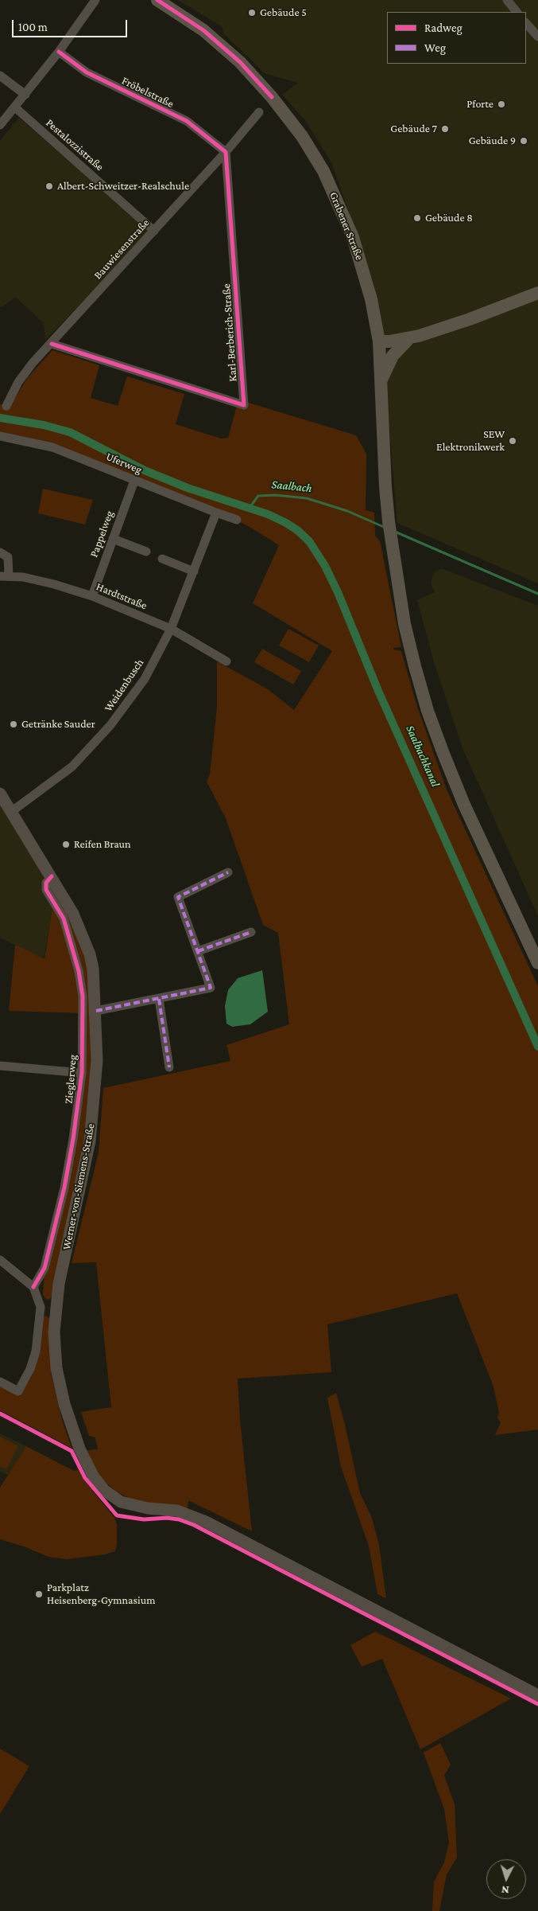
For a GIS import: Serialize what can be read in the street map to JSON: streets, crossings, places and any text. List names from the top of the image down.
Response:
{
  "streets": {
    "main road": ["Grabener Straße", "Werner-von-Siemens-Straße"],
    "street": [
      "Fröbelstraße",
      "Pestalozzistraße",
      "Bauwiesenstraße",
      "Karl-Berberich-Straße",
      "Uferweg",
      "Pappelweg",
      "Hardtstraße",
      "Weidenbusch",
      "Zieglerweg"
    ]
  },
  "crossings": [
    ["Fröbelstraße", "Bauwiesenstraße"],
    ["Fröbelstraße", "Karl-Berberich-Straße"],
    ["Pestalozzistraße", "Bauwiesenstraße"],
    ["Bauwiesenstraße", "Karl-Berberich-Straße"],
    ["Uferweg", "Pappelweg"],
    ["Uferweg", "Weidenbusch"],
    ["Pappelweg", "Hardtstraße"],
    ["Hardtstraße", "Weidenbusch"],
    ["Weidenbusch", "Werner-von-Siemens-Straße"],
    ["Zieglerweg", "Werner-von-Siemens-Straße"]
  ],
  "water": ["Saalbach", "Saalbachkanal"],
  "places": [
    "Gebäude 5",
    "Pforte",
    "Gebäude 7",
    "Gebäude 9",
    "Albert-Schweitzer-Realschule",
    "Gebäude 8",
    "SEW Elektronikwerk",
    "Getränke Sauder",
    "Reifen Braun",
    "Parkplatz Heisenberg-Gymnasium"
  ],
  "legend": ["Radweg", "Weg"],
  "scale_bar": "100 m",
  "north": "bottom"
}
